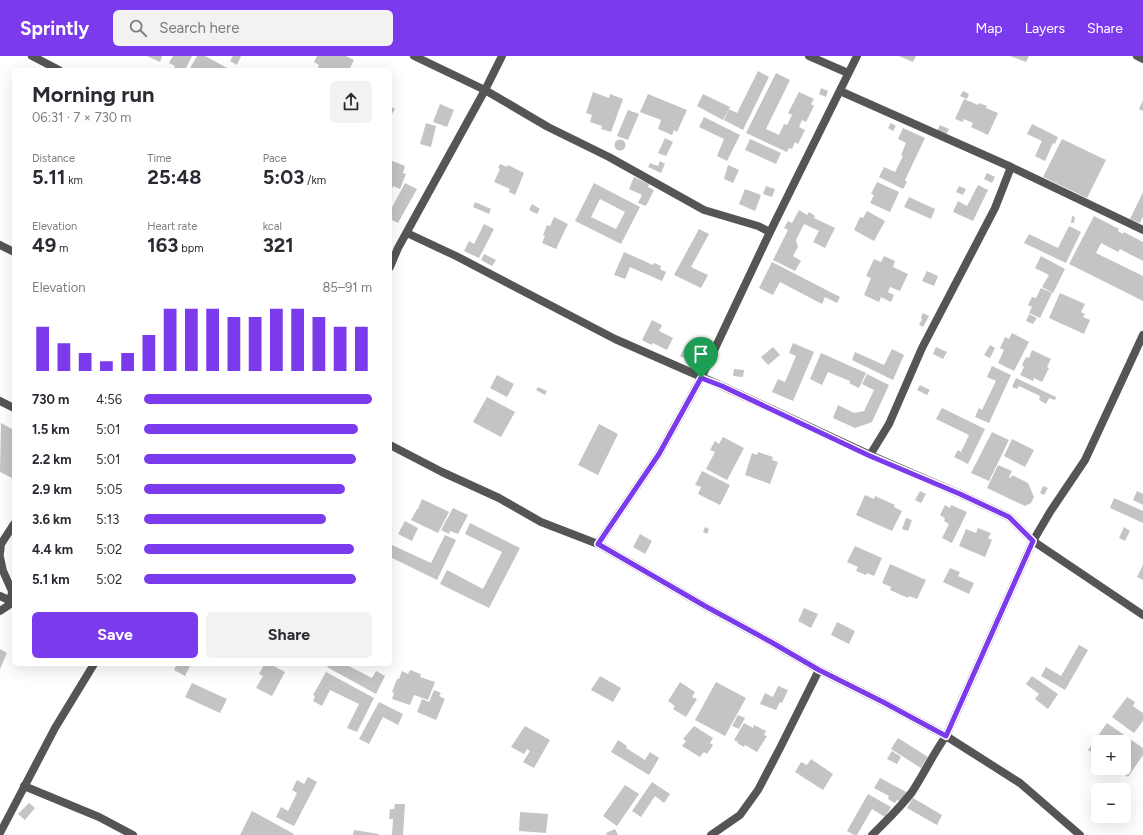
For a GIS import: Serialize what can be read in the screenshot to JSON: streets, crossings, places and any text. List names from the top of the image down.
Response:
{
  "page": {
    "header": "Sprintly",
    "search": "Search here",
    "nav": ["Map", "Layers", "Share"],
    "heading": ["Morning run", "06:31 · 7 × 730 m"],
    "stats": [
      ["Distance", "5.11 km"],
      ["Time", "25:48"],
      ["Pace", "5:03 /km"],
      ["Elevation", "49 m"],
      ["Heart rate", "163 bpm"],
      ["kcal", "321"]
    ],
    "chart": ["Elevation", "85–91 m"],
    "list": [
      {
        "name": "730 m",
        "note": "4:56"
      },
      {
        "name": "1.5 km",
        "note": "5:01"
      },
      {
        "name": "2.2 km",
        "note": "5:01"
      },
      {
        "name": "2.9 km",
        "note": "5:05"
      },
      {
        "name": "3.6 km",
        "note": "5:13"
      },
      {
        "name": "4.4 km",
        "note": "5:02"
      },
      {
        "name": "5.1 km",
        "note": "5:02"
      }
    ],
    "buttons": ["Save", "Share"],
    "map_buttons": ["+", "−"]
  }
}
